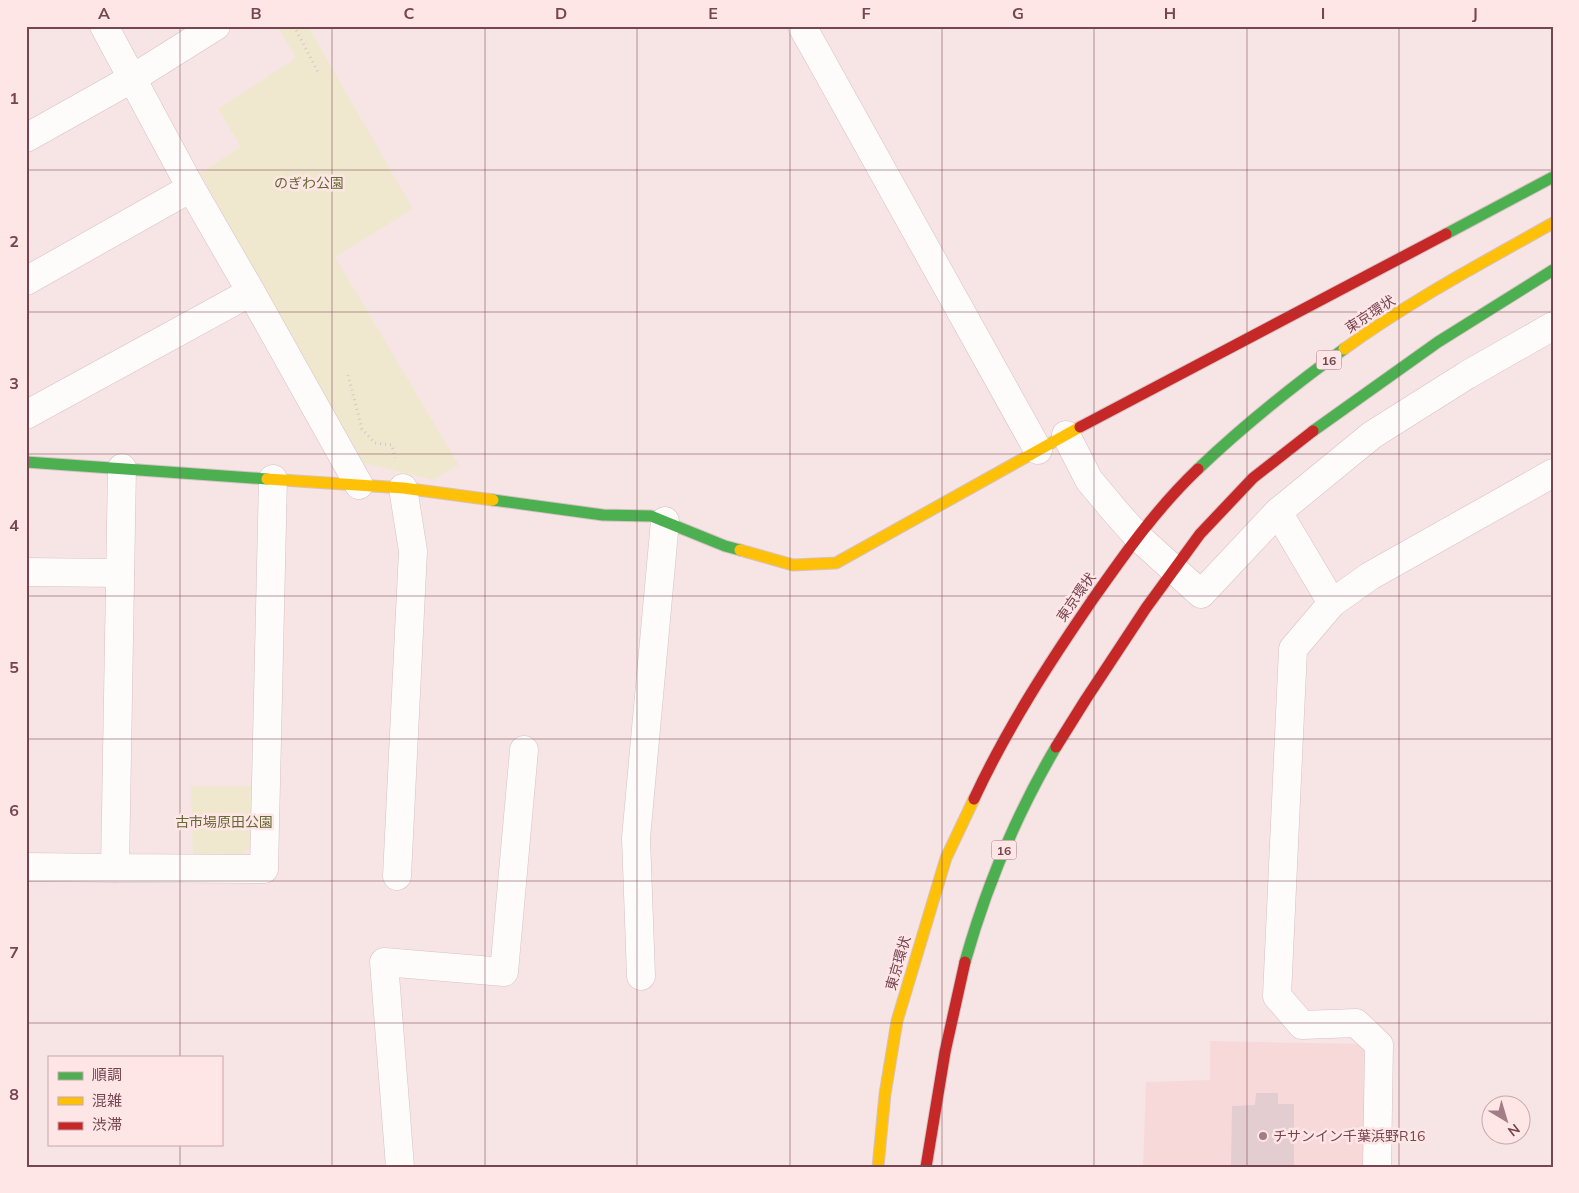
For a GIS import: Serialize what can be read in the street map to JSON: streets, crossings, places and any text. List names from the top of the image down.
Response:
{
  "streets": {
    "main road": ["東京環状", "16"]
  },
  "parks": ["のぎわ公園", "古市場原田公園"],
  "places": ["チサンイン千葉浜野R16"],
  "legend": ["順調", "混雑", "渋滞"],
  "north": "bottom right",
  "grid": {
    "columns": [
      "A",
      "B",
      "C",
      "D",
      "E",
      "F",
      "G",
      "H",
      "I",
      "J"
    ],
    "rows": [
      "1",
      "2",
      "3",
      "4",
      "5",
      "6",
      "7",
      "8"
    ]
  }
}
